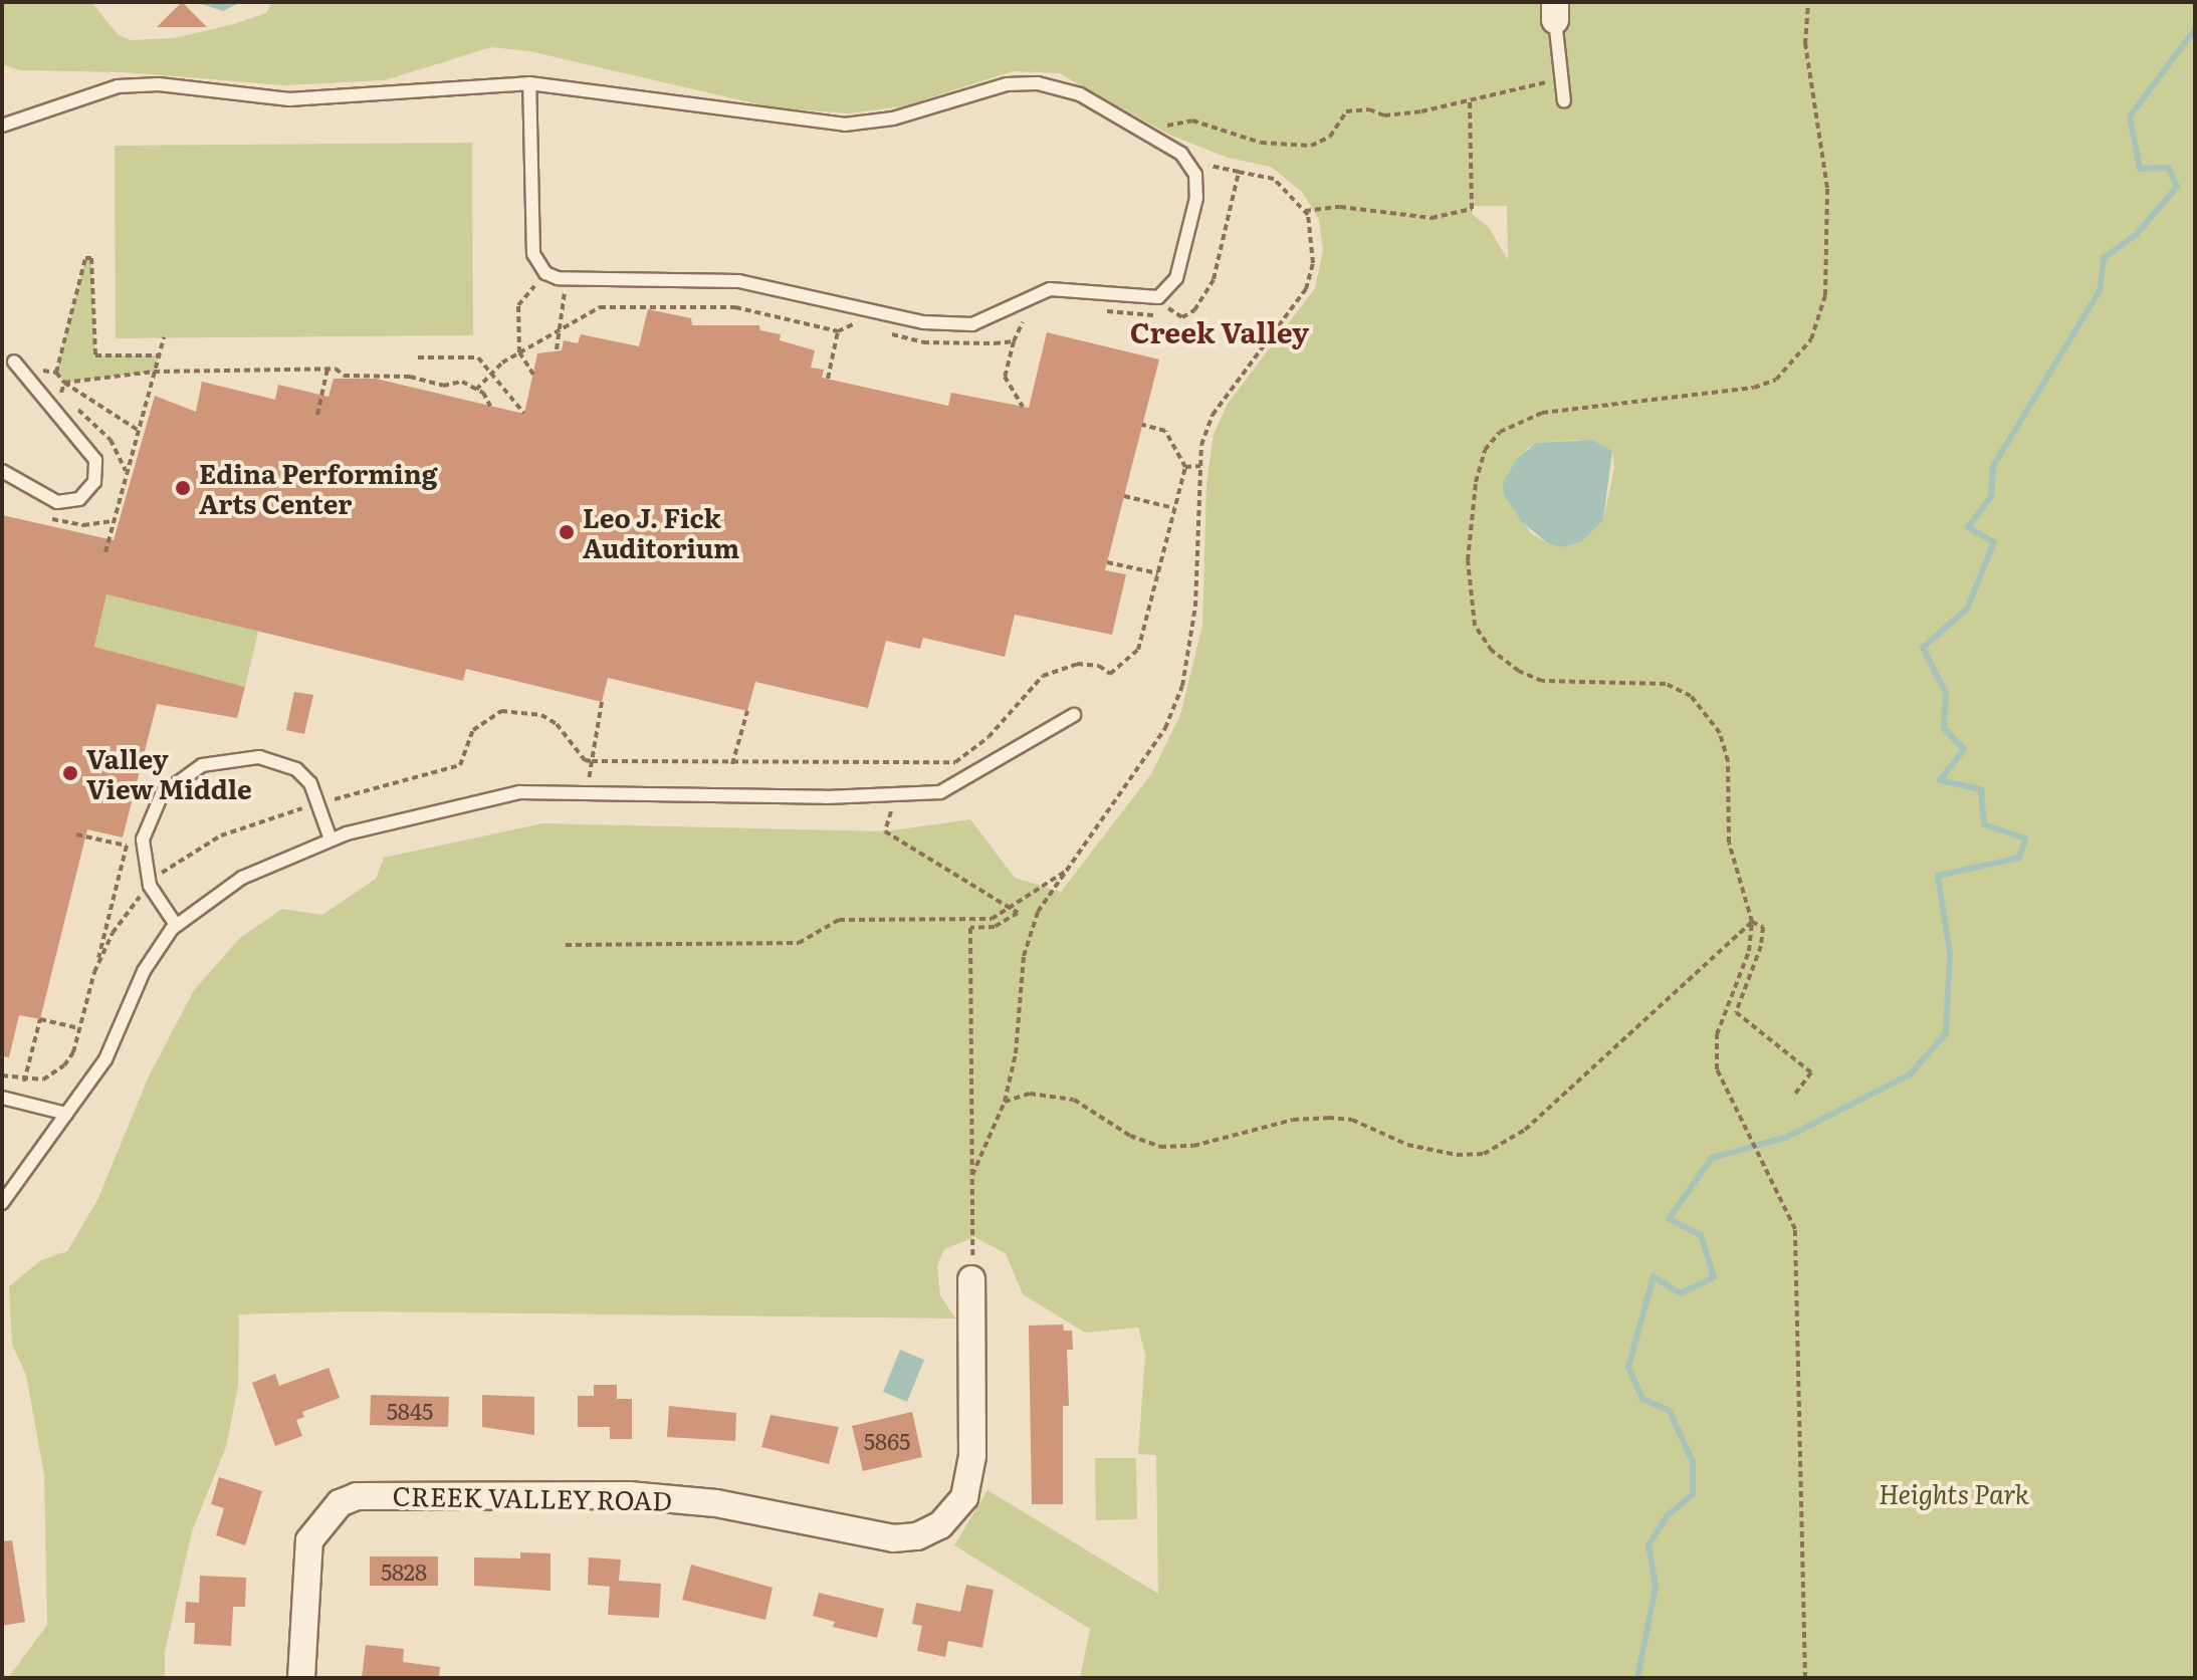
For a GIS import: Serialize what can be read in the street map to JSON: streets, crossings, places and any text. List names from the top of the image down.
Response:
{
  "streets": {
    "street": ["CREEK VALLEY ROAD"]
  },
  "districts": ["Creek Valley"],
  "parks": ["Heights Park"],
  "places": ["Edina Performing Arts Center", "Leo J. Fick Auditorium", "Valley View Middle"],
  "house_numbers": ["5845", "5865", "5828"]
}
